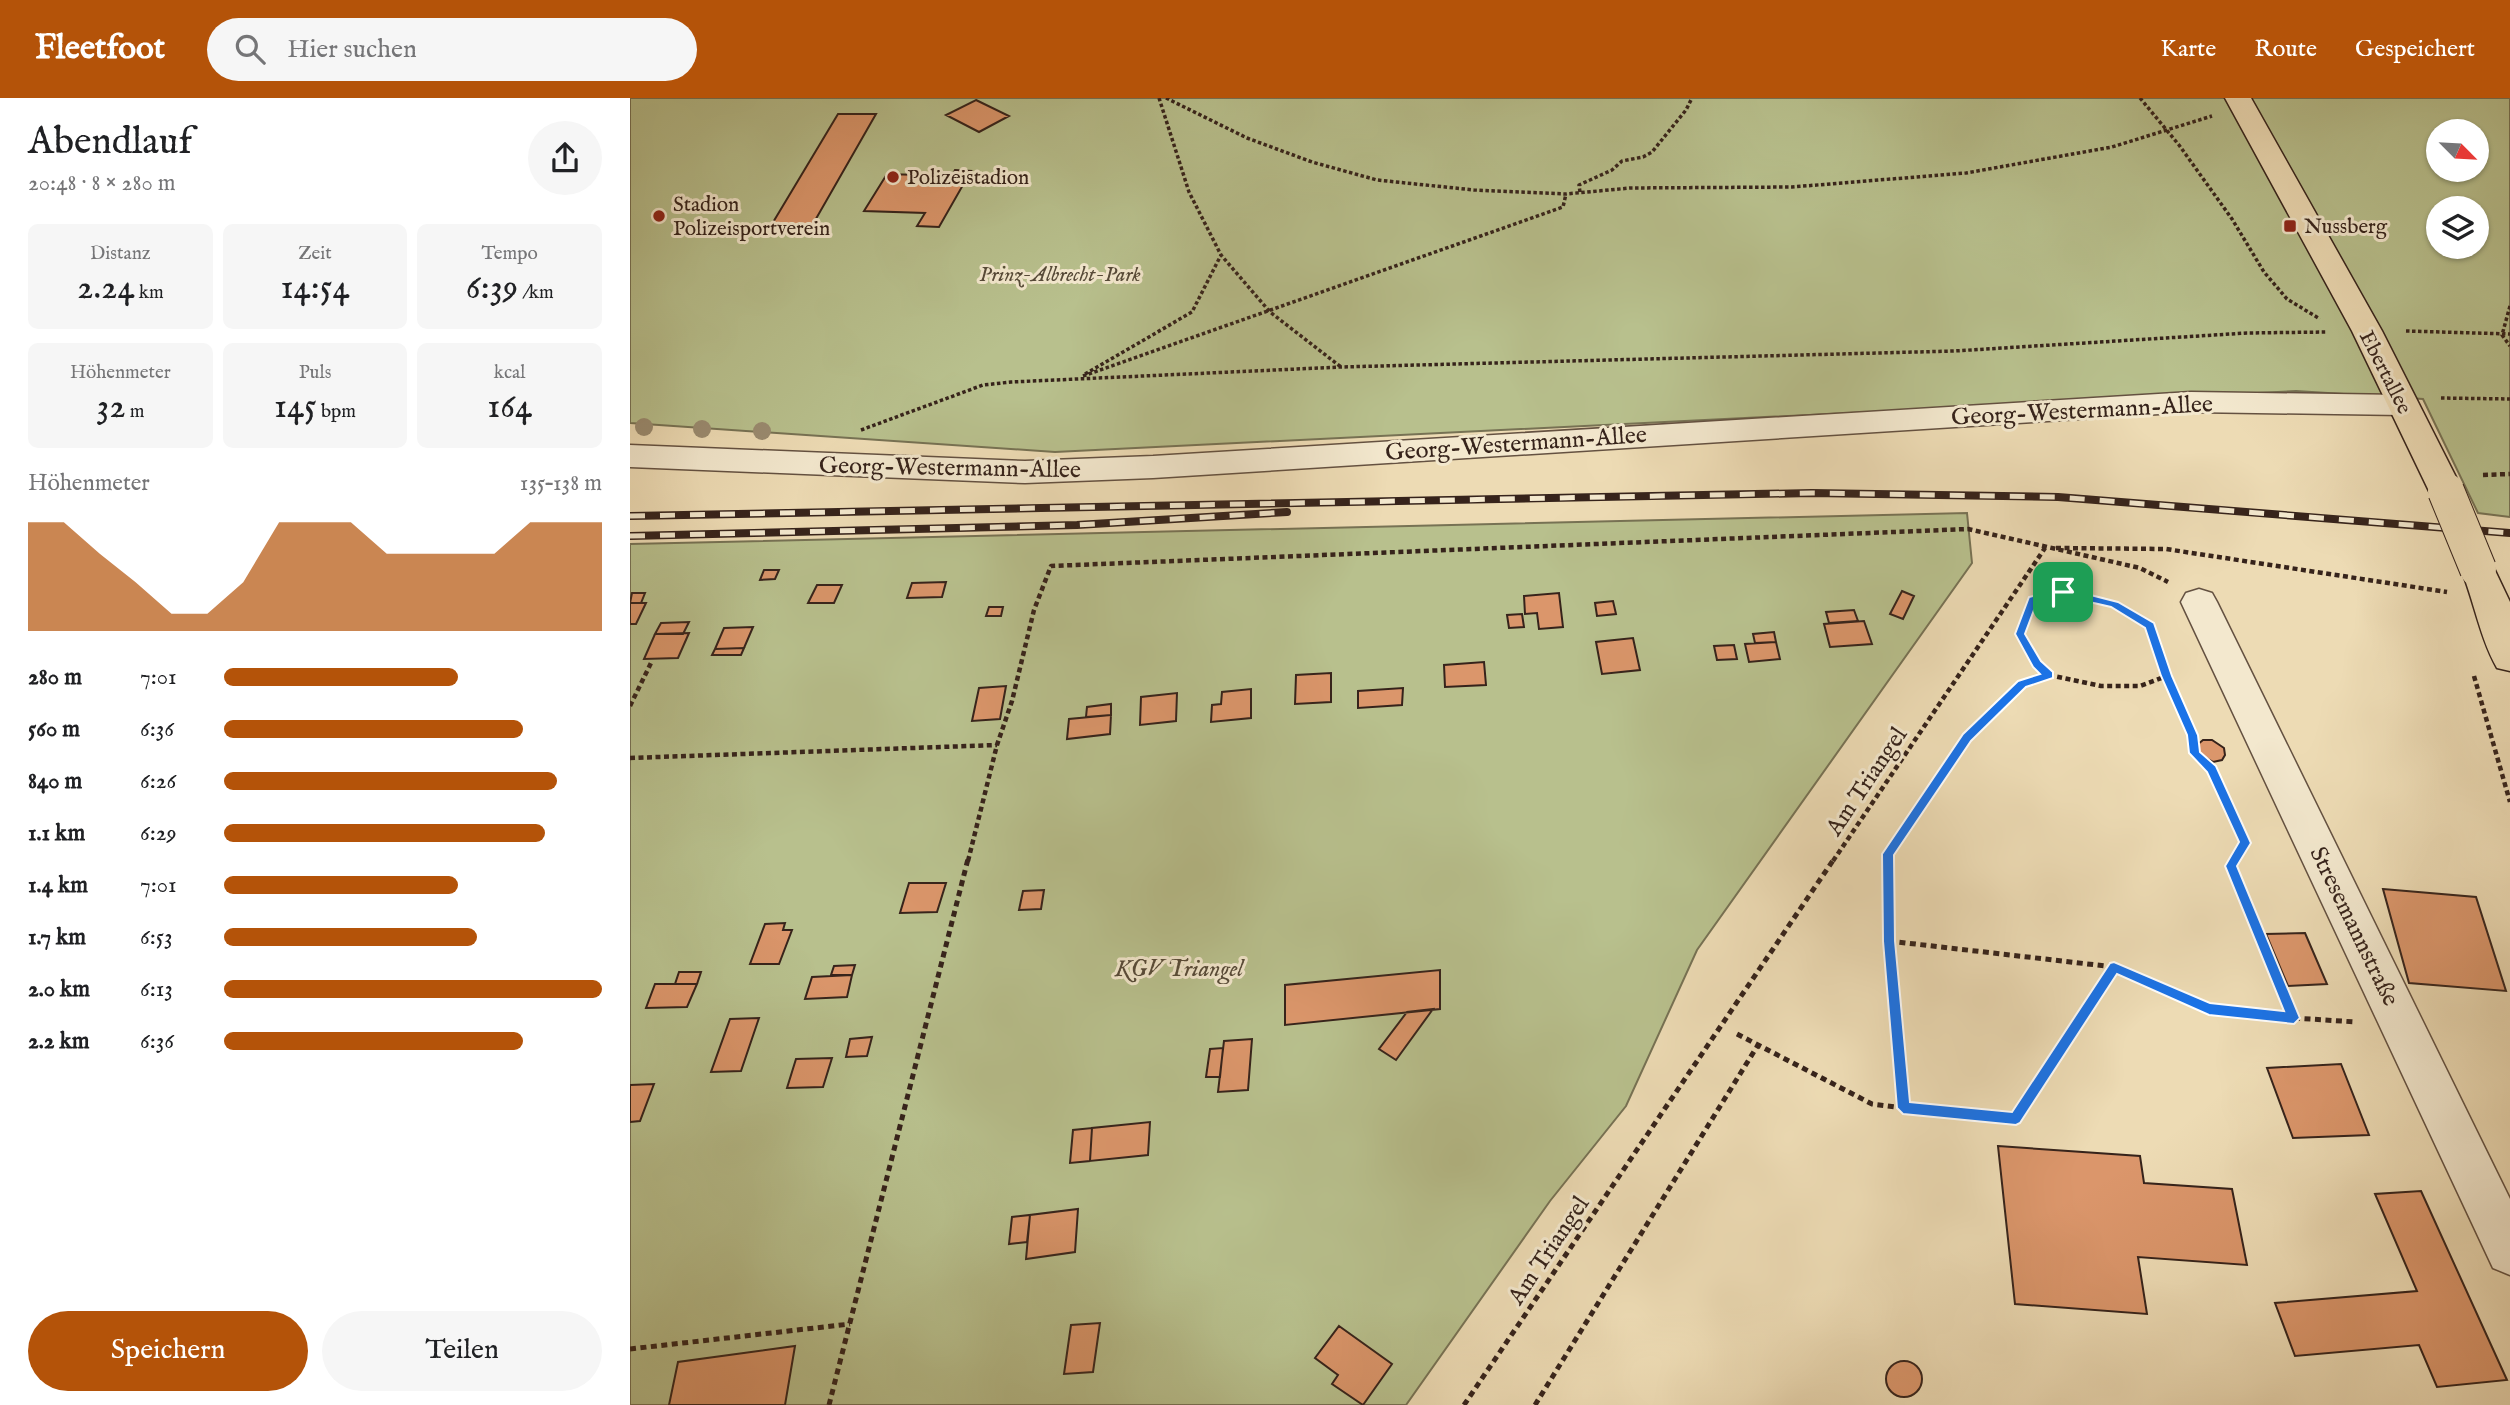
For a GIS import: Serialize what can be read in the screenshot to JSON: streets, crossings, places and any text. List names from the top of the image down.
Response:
{
  "streets": {
    "main road": ["Ebertallee"],
    "street": ["Georg-Westermann-Allee", "Stresemannstraße"],
    "path": ["Am Triangel"]
  },
  "crossings": [
    ["Ebertallee", "Georg-Westermann-Allee"]
  ],
  "parks": ["Prinz-Albrecht-Park", "KGV Triangel"],
  "places": {
    "other": ["Polizeistadion", "Stadion Polizeisportverein"],
    "transit": ["Nussberg"]
  },
  "north": "bottom right",
  "page": {
    "header": "Fleetfoot",
    "search": "Hier suchen",
    "nav": ["Karte", "Route", "Gespeichert"],
    "heading": ["Abendlauf", "20:48 · 8 × 280 m"],
    "stats": [
      ["Distanz", "2.24 km"],
      ["Zeit", "14:54"],
      ["Tempo", "6:39 /km"],
      ["Höhenmeter", "32 m"],
      ["Puls", "145 bpm"],
      ["kcal", "164"]
    ],
    "chart": ["Höhenmeter", "135–138 m"],
    "list": [
      {
        "name": "280 m",
        "note": "7:01"
      },
      {
        "name": "560 m",
        "note": "6:36"
      },
      {
        "name": "840 m",
        "note": "6:26"
      },
      {
        "name": "1.1 km",
        "note": "6:29"
      },
      {
        "name": "1.4 km",
        "note": "7:01"
      },
      {
        "name": "1.7 km",
        "note": "6:53"
      },
      {
        "name": "2.0 km",
        "note": "6:13"
      },
      {
        "name": "2.2 km",
        "note": "6:36"
      }
    ],
    "buttons": ["Speichern", "Teilen"]
  }
}
